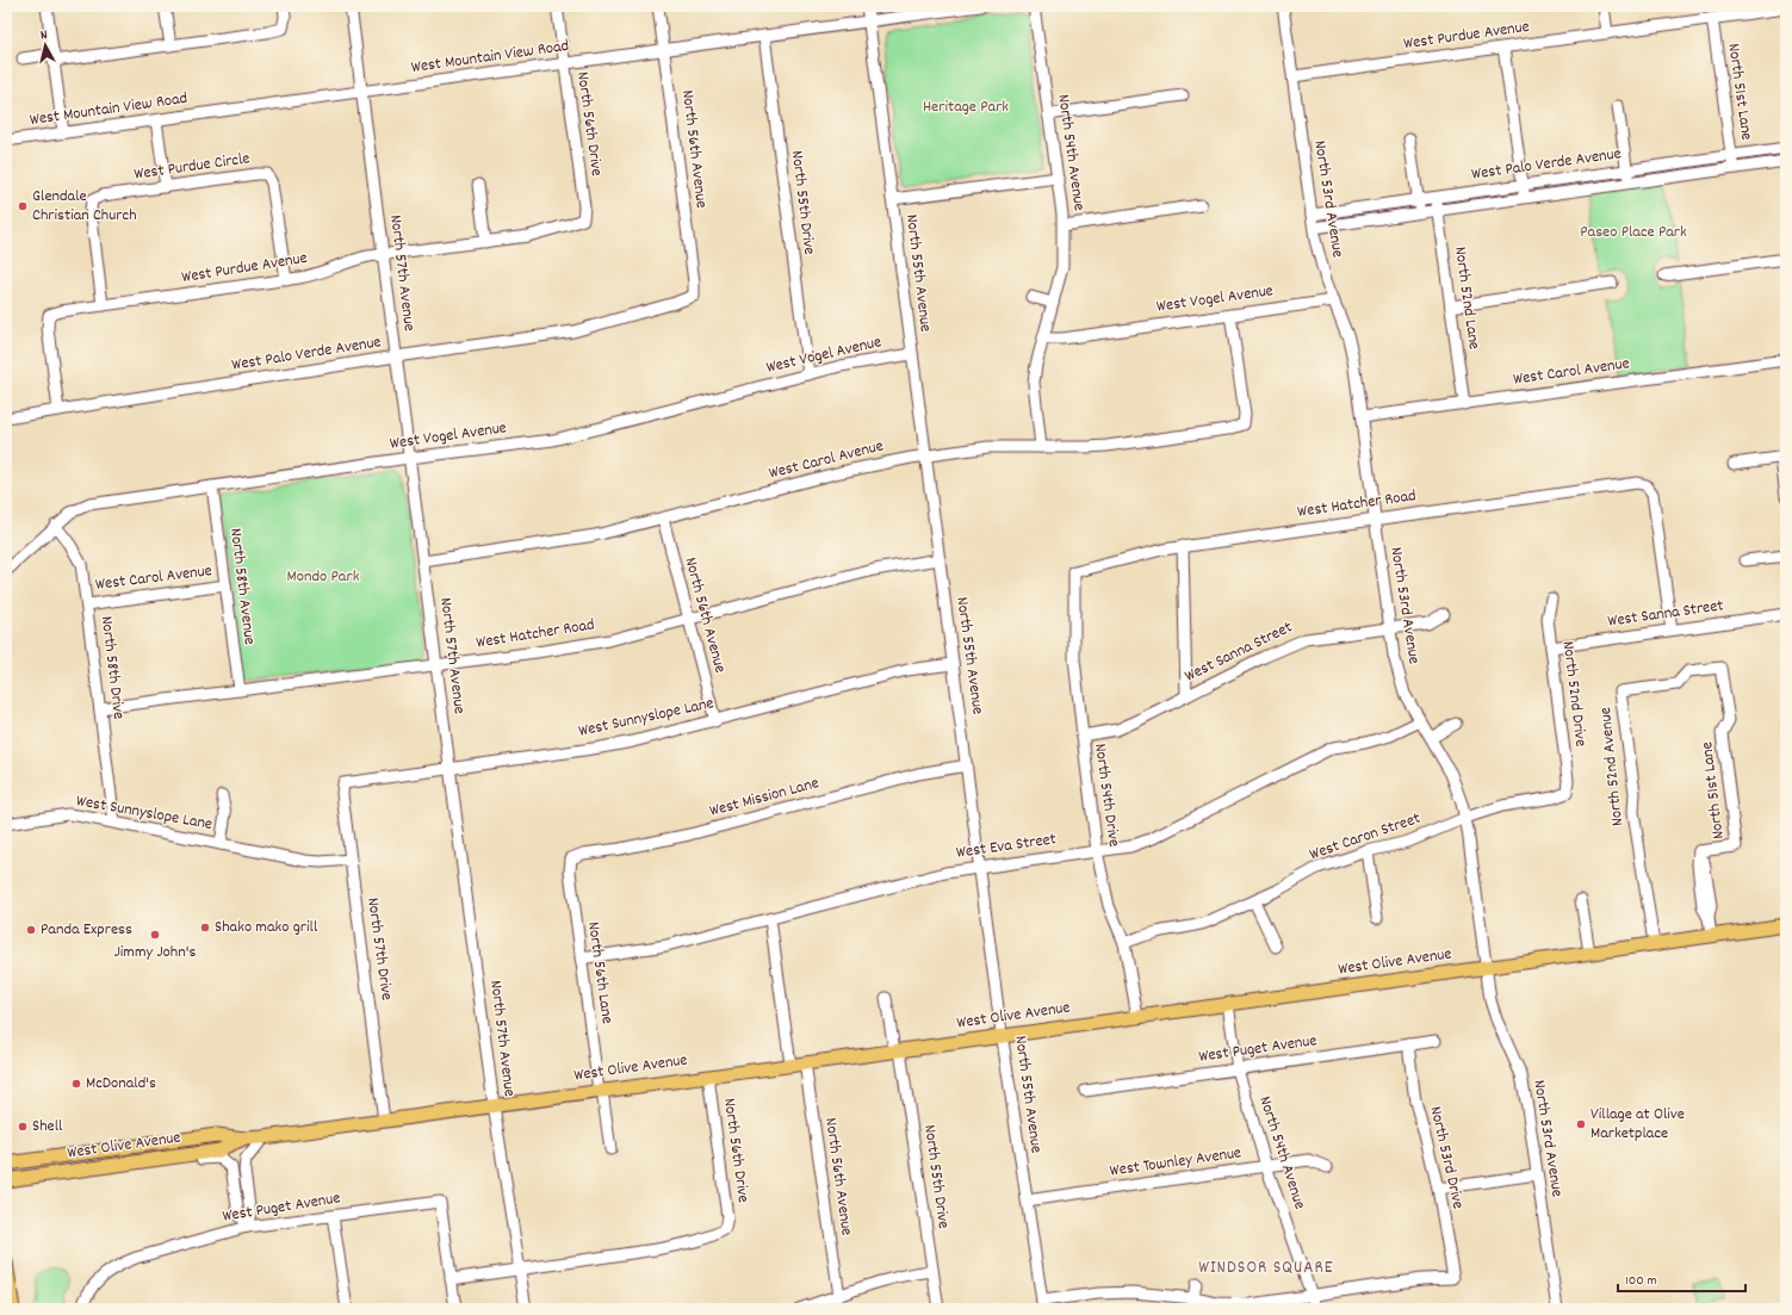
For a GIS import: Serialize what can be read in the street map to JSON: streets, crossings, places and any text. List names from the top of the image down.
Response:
{
  "streets": {
    "main road": ["West Olive Avenue"],
    "street": [
      "West Purdue Avenue",
      "West Mountain View Road",
      "North 51st Lane",
      "North 56th Drive",
      "North 56th Avenue",
      "North 54th Avenue",
      "West Palo Verde Avenue",
      "West Purdue Circle",
      "North 53rd Avenue",
      "North 55th Drive",
      "North 57th Avenue",
      "North 55th Avenue",
      "North 52nd Lane",
      "West Vogel Avenue",
      "West Carol Avenue",
      "West Hatcher Road",
      "North 58th Avenue",
      "West Sanna Street",
      "North 58th Drive",
      "North 52nd Drive",
      "West Sunnyslope Lane",
      "North 52nd Avenue",
      "North 54th Drive",
      "West Mission Lane",
      "West Caron Street",
      "West Eva Street",
      "North 57th Drive",
      "North 56th Lane",
      "West Puget Avenue",
      "North 53rd Drive",
      "West Townley Avenue"
    ]
  },
  "crossings": [
    ["West Purdue Avenue", "North 51st Lane"],
    ["West Purdue Avenue", "North 56th Drive"],
    ["West Purdue Avenue", "West Palo Verde Avenue"],
    ["West Purdue Avenue", "West Purdue Circle"],
    ["West Purdue Avenue", "North 53rd Avenue"],
    ["West Purdue Avenue", "North 57th Avenue"],
    ["West Mountain View Road", "North 56th Drive"],
    ["West Mountain View Road", "North 56th Avenue"],
    ["West Mountain View Road", "North 55th Drive"],
    ["West Mountain View Road", "North 57th Avenue"],
    ["West Mountain View Road", "North 55th Avenue"],
    ["North 51st Lane", "West Palo Verde Avenue"],
    ["North 51st Lane", "North 52nd Avenue"],
    ["North 51st Lane", "West Olive Avenue"],
    ["North 56th Drive", "North 57th Avenue"],
    ["North 56th Drive", "West Olive Avenue"],
    ["North 56th Avenue", "West Palo Verde Avenue"],
    ["North 56th Avenue", "West Carol Avenue"],
    ["North 56th Avenue", "West Hatcher Road"],
    ["North 56th Avenue", "West Sunnyslope Lane"],
    ["North 56th Avenue", "West Olive Avenue"],
    ["North 54th Avenue", "West Vogel Avenue"],
    ["North 54th Avenue", "West Carol Avenue"],
    ["North 54th Avenue", "West Olive Avenue"],
    ["North 54th Avenue", "West Puget Avenue"],
    ["North 54th Avenue", "North 53rd Drive"],
    ["North 54th Avenue", "West Townley Avenue"],
    ["West Palo Verde Avenue", "North 53rd Avenue"],
    ["West Palo Verde Avenue", "North 57th Avenue"],
    ["West Palo Verde Avenue", "North 52nd Lane"],
    ["North 53rd Avenue", "West Vogel Avenue"],
    ["North 53rd Avenue", "West Carol Avenue"],
    ["North 53rd Avenue", "West Hatcher Road"],
    ["North 53rd Avenue", "West Sanna Street"],
    ["North 53rd Avenue", "West Caron Street"],
    ["North 53rd Avenue", "West Eva Street"],
    ["North 53rd Avenue", "West Olive Avenue"],
    ["North 55th Drive", "West Vogel Avenue"],
    ["North 55th Drive", "West Olive Avenue"],
    ["North 57th Avenue", "West Vogel Avenue"],
    ["North 57th Avenue", "West Carol Avenue"],
    ["North 57th Avenue", "West Hatcher Road"],
    ["North 57th Avenue", "West Sunnyslope Lane"],
    ["North 57th Avenue", "West Olive Avenue"],
    ["North 55th Avenue", "West Vogel Avenue"],
    ["North 55th Avenue", "West Carol Avenue"],
    ["North 55th Avenue", "West Hatcher Road"],
    ["North 55th Avenue", "West Sunnyslope Lane"],
    ["North 55th Avenue", "West Mission Lane"],
    ["North 55th Avenue", "West Eva Street"],
    ["North 55th Avenue", "West Olive Avenue"],
    ["North 55th Avenue", "West Townley Avenue"],
    ["North 52nd Lane", "West Carol Avenue"],
    ["West Vogel Avenue", "West Carol Avenue"],
    ["West Vogel Avenue", "North 58th Avenue"],
    ["West Vogel Avenue", "North 58th Drive"],
    ["West Carol Avenue", "North 58th Avenue"],
    ["West Carol Avenue", "North 58th Drive"],
    ["West Hatcher Road", "North 58th Avenue"],
    ["West Hatcher Road", "West Sanna Street"],
    ["West Hatcher Road", "North 58th Drive"],
    ["West Hatcher Road", "North 54th Drive"],
    ["West Sanna Street", "North 52nd Drive"],
    ["West Sanna Street", "North 54th Drive"],
    ["North 58th Drive", "West Sunnyslope Lane"],
    ["North 52nd Drive", "West Caron Street"],
    ["West Sunnyslope Lane", "North 57th Drive"],
    ["North 52nd Avenue", "West Olive Avenue"],
    ["North 54th Drive", "West Caron Street"],
    ["North 54th Drive", "West Eva Street"],
    ["North 54th Drive", "West Olive Avenue"],
    ["West Mission Lane", "North 56th Lane"],
    ["West Eva Street", "North 56th Lane"],
    ["North 57th Drive", "West Olive Avenue"],
    ["West Olive Avenue", "North 56th Lane"],
    ["West Puget Avenue", "North 53rd Drive"]
  ],
  "districts": ["WINDSOR SQUARE"],
  "parks": ["Heritage Park", "Paseo Place Park", "Mondo Park"],
  "places": [
    "Glendale Christian Church",
    "Shako mako grill",
    "Panda Express",
    "Jimmy John's",
    "McDonald's",
    "Village at Olive Marketplace",
    "Shell"
  ],
  "scale_bar": "100 m",
  "north": "top"
}
